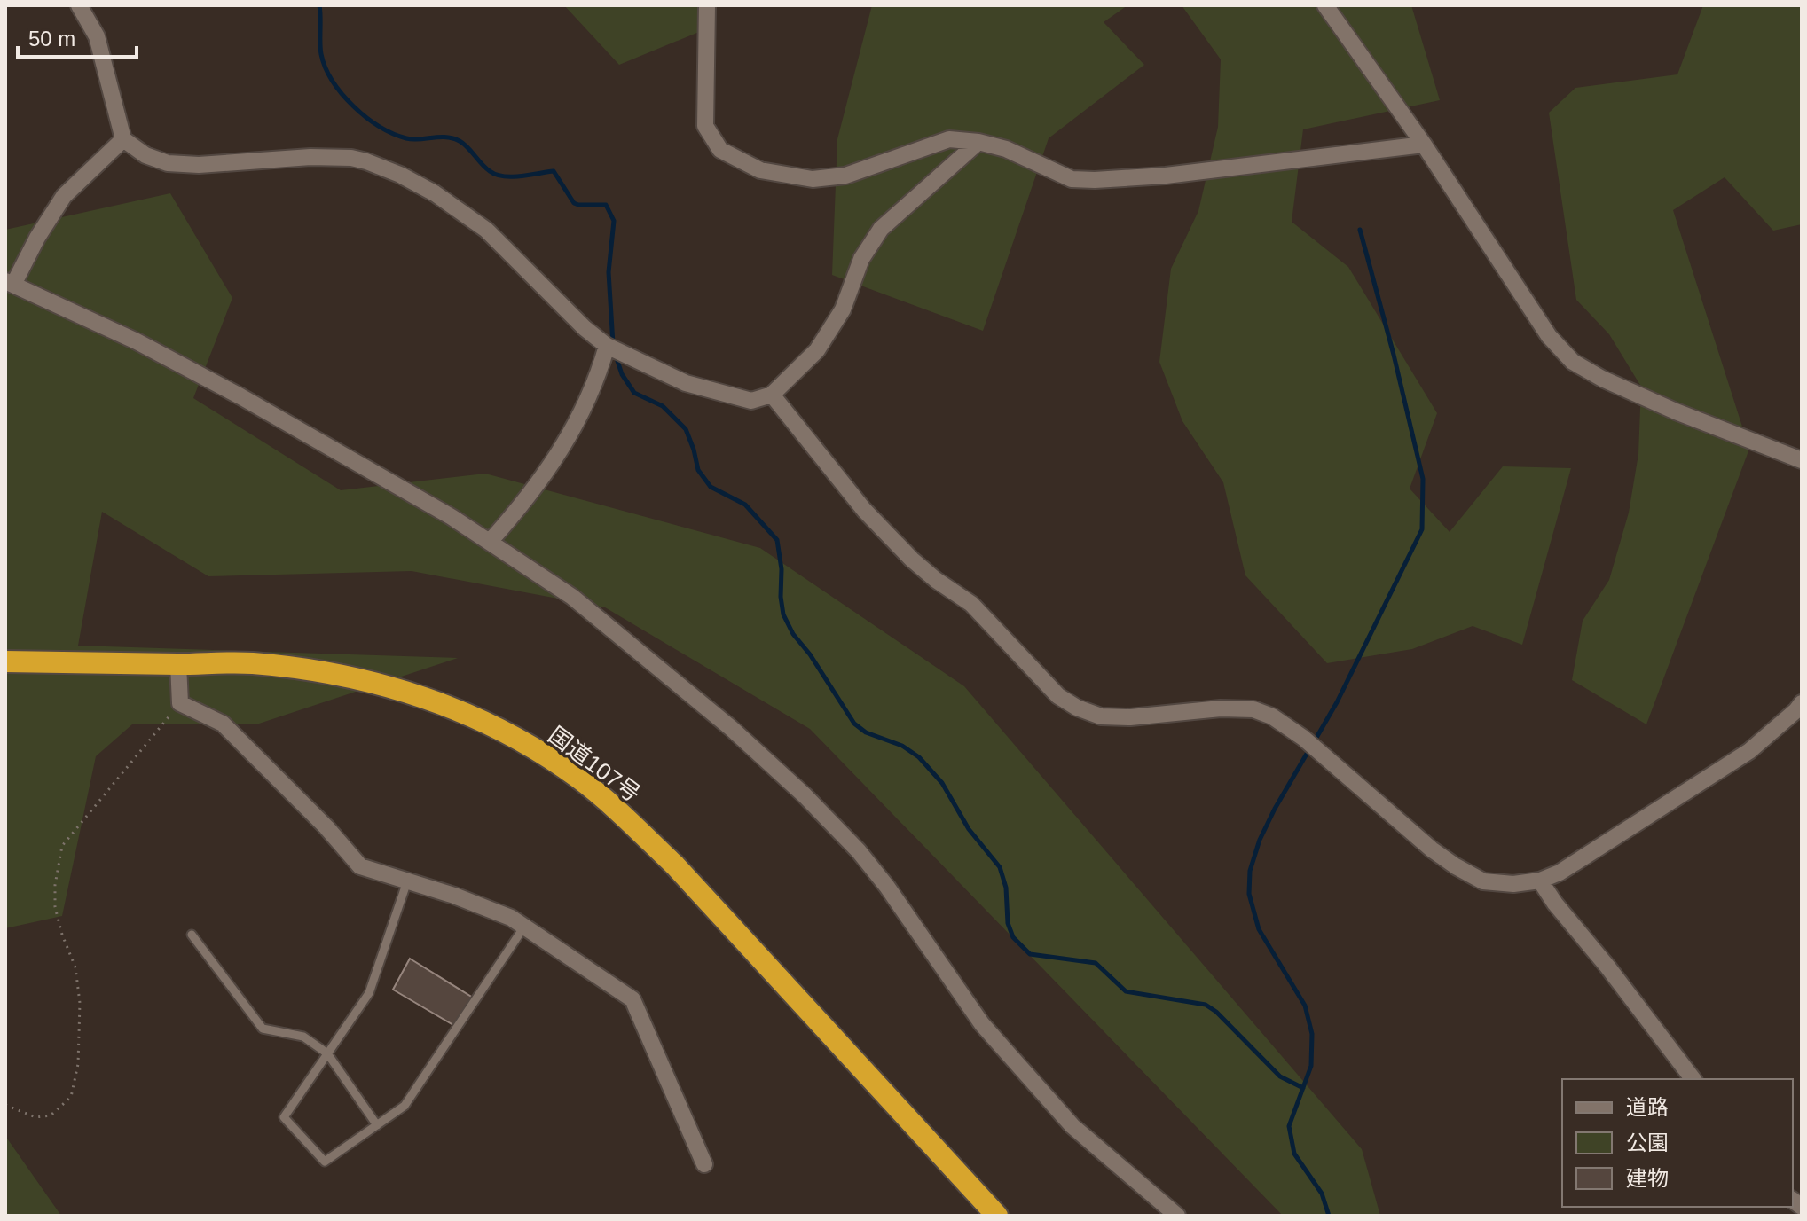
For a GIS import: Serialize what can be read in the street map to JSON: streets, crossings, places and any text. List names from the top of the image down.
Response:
{
  "streets": {
    "highway": ["国道107号"]
  },
  "legend": ["道路", "公園", "建物"],
  "scale_bar": "50 m"
}
